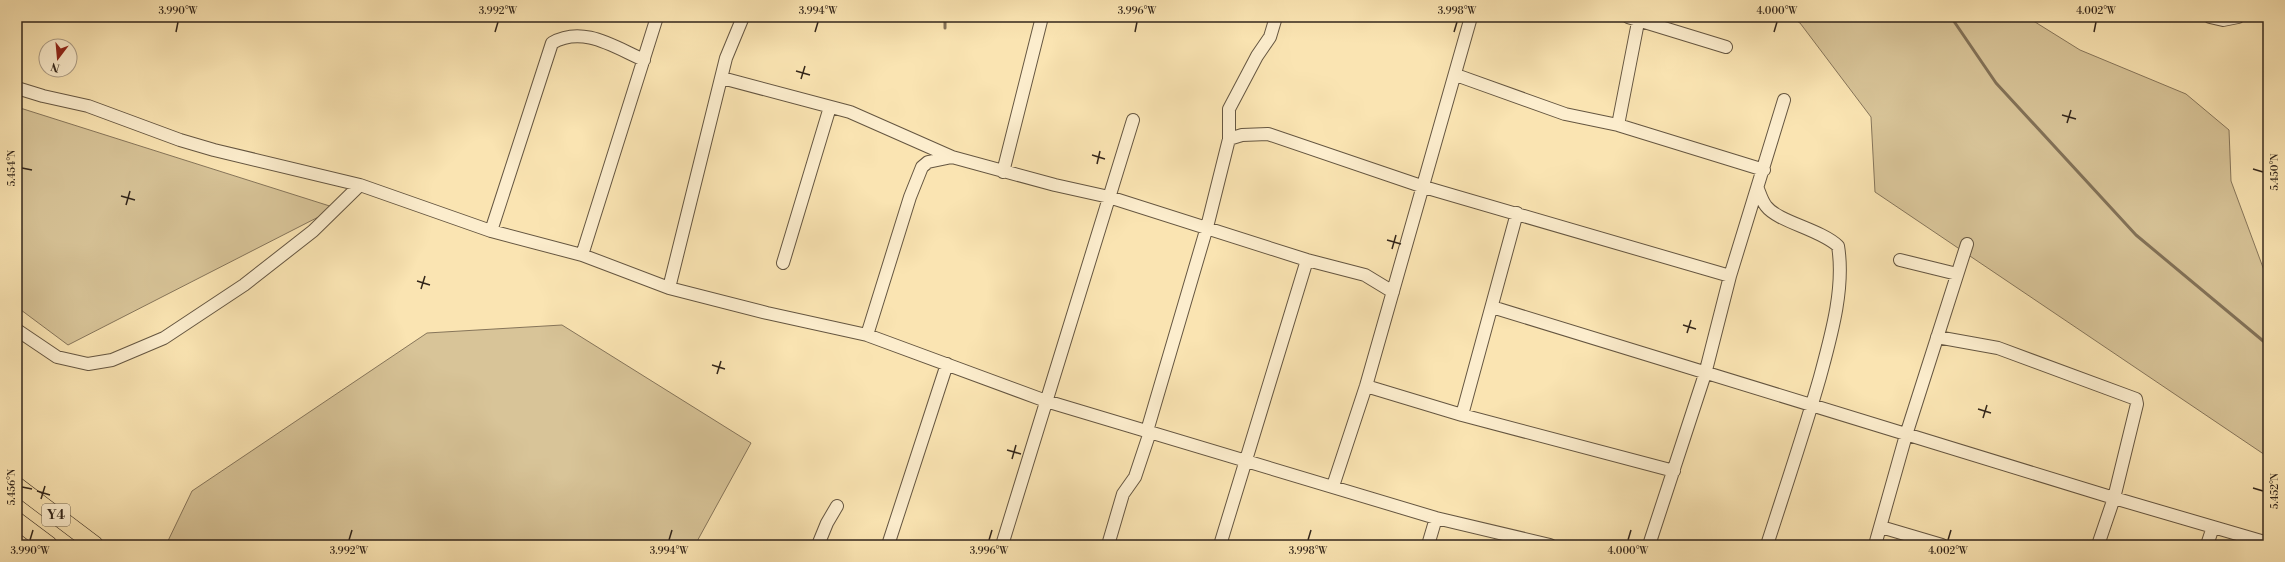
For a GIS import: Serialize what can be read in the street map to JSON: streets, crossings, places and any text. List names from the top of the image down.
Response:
{
  "streets": {
    "highway": ["Y4"]
  },
  "north": "bottom",
  "coordinates": [
    "3.990°W",
    "3.992°W",
    "3.994°W",
    "3.996°W",
    "3.998°W",
    "4.000°W",
    "4.002°W",
    "5.454°N",
    "5.450°N",
    "5.456°N",
    "5.452°N"
  ]
}
